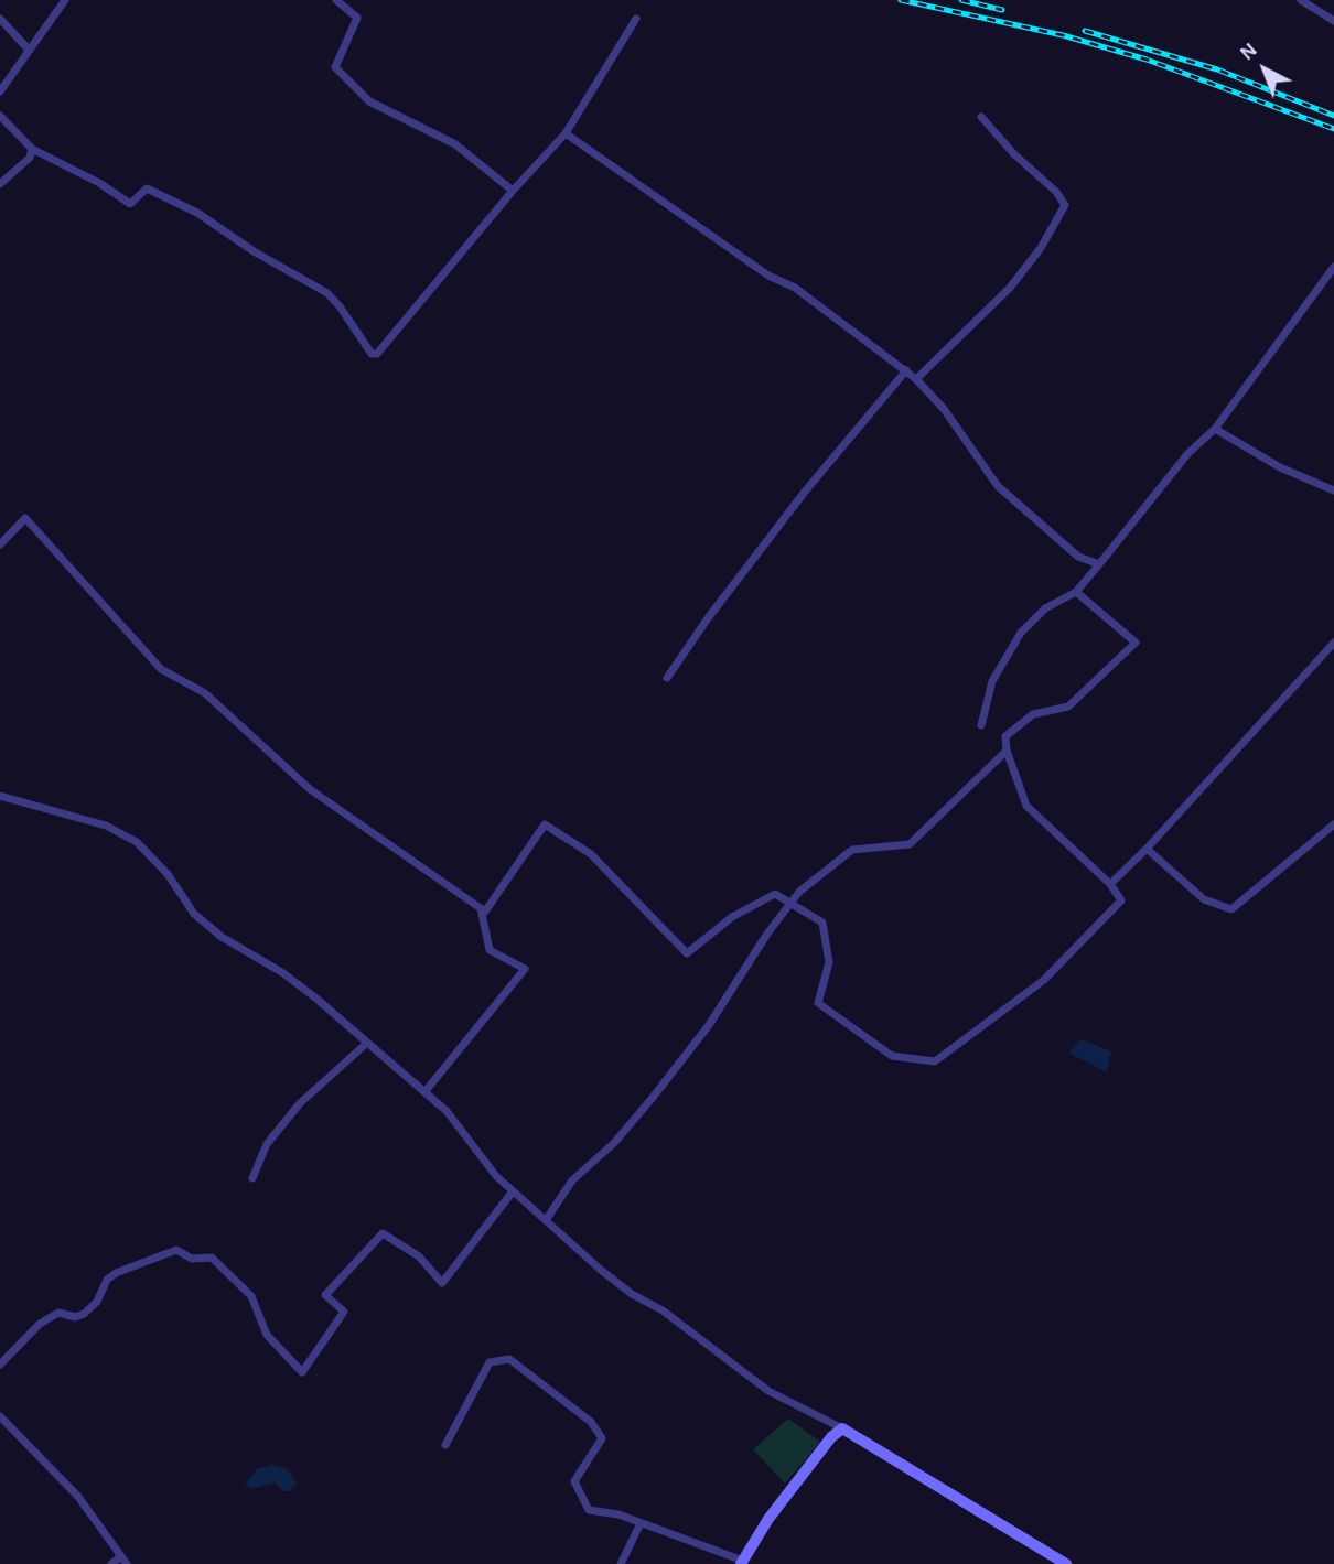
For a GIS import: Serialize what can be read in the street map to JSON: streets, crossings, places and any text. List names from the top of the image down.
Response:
{
  "north": "top left"
}
